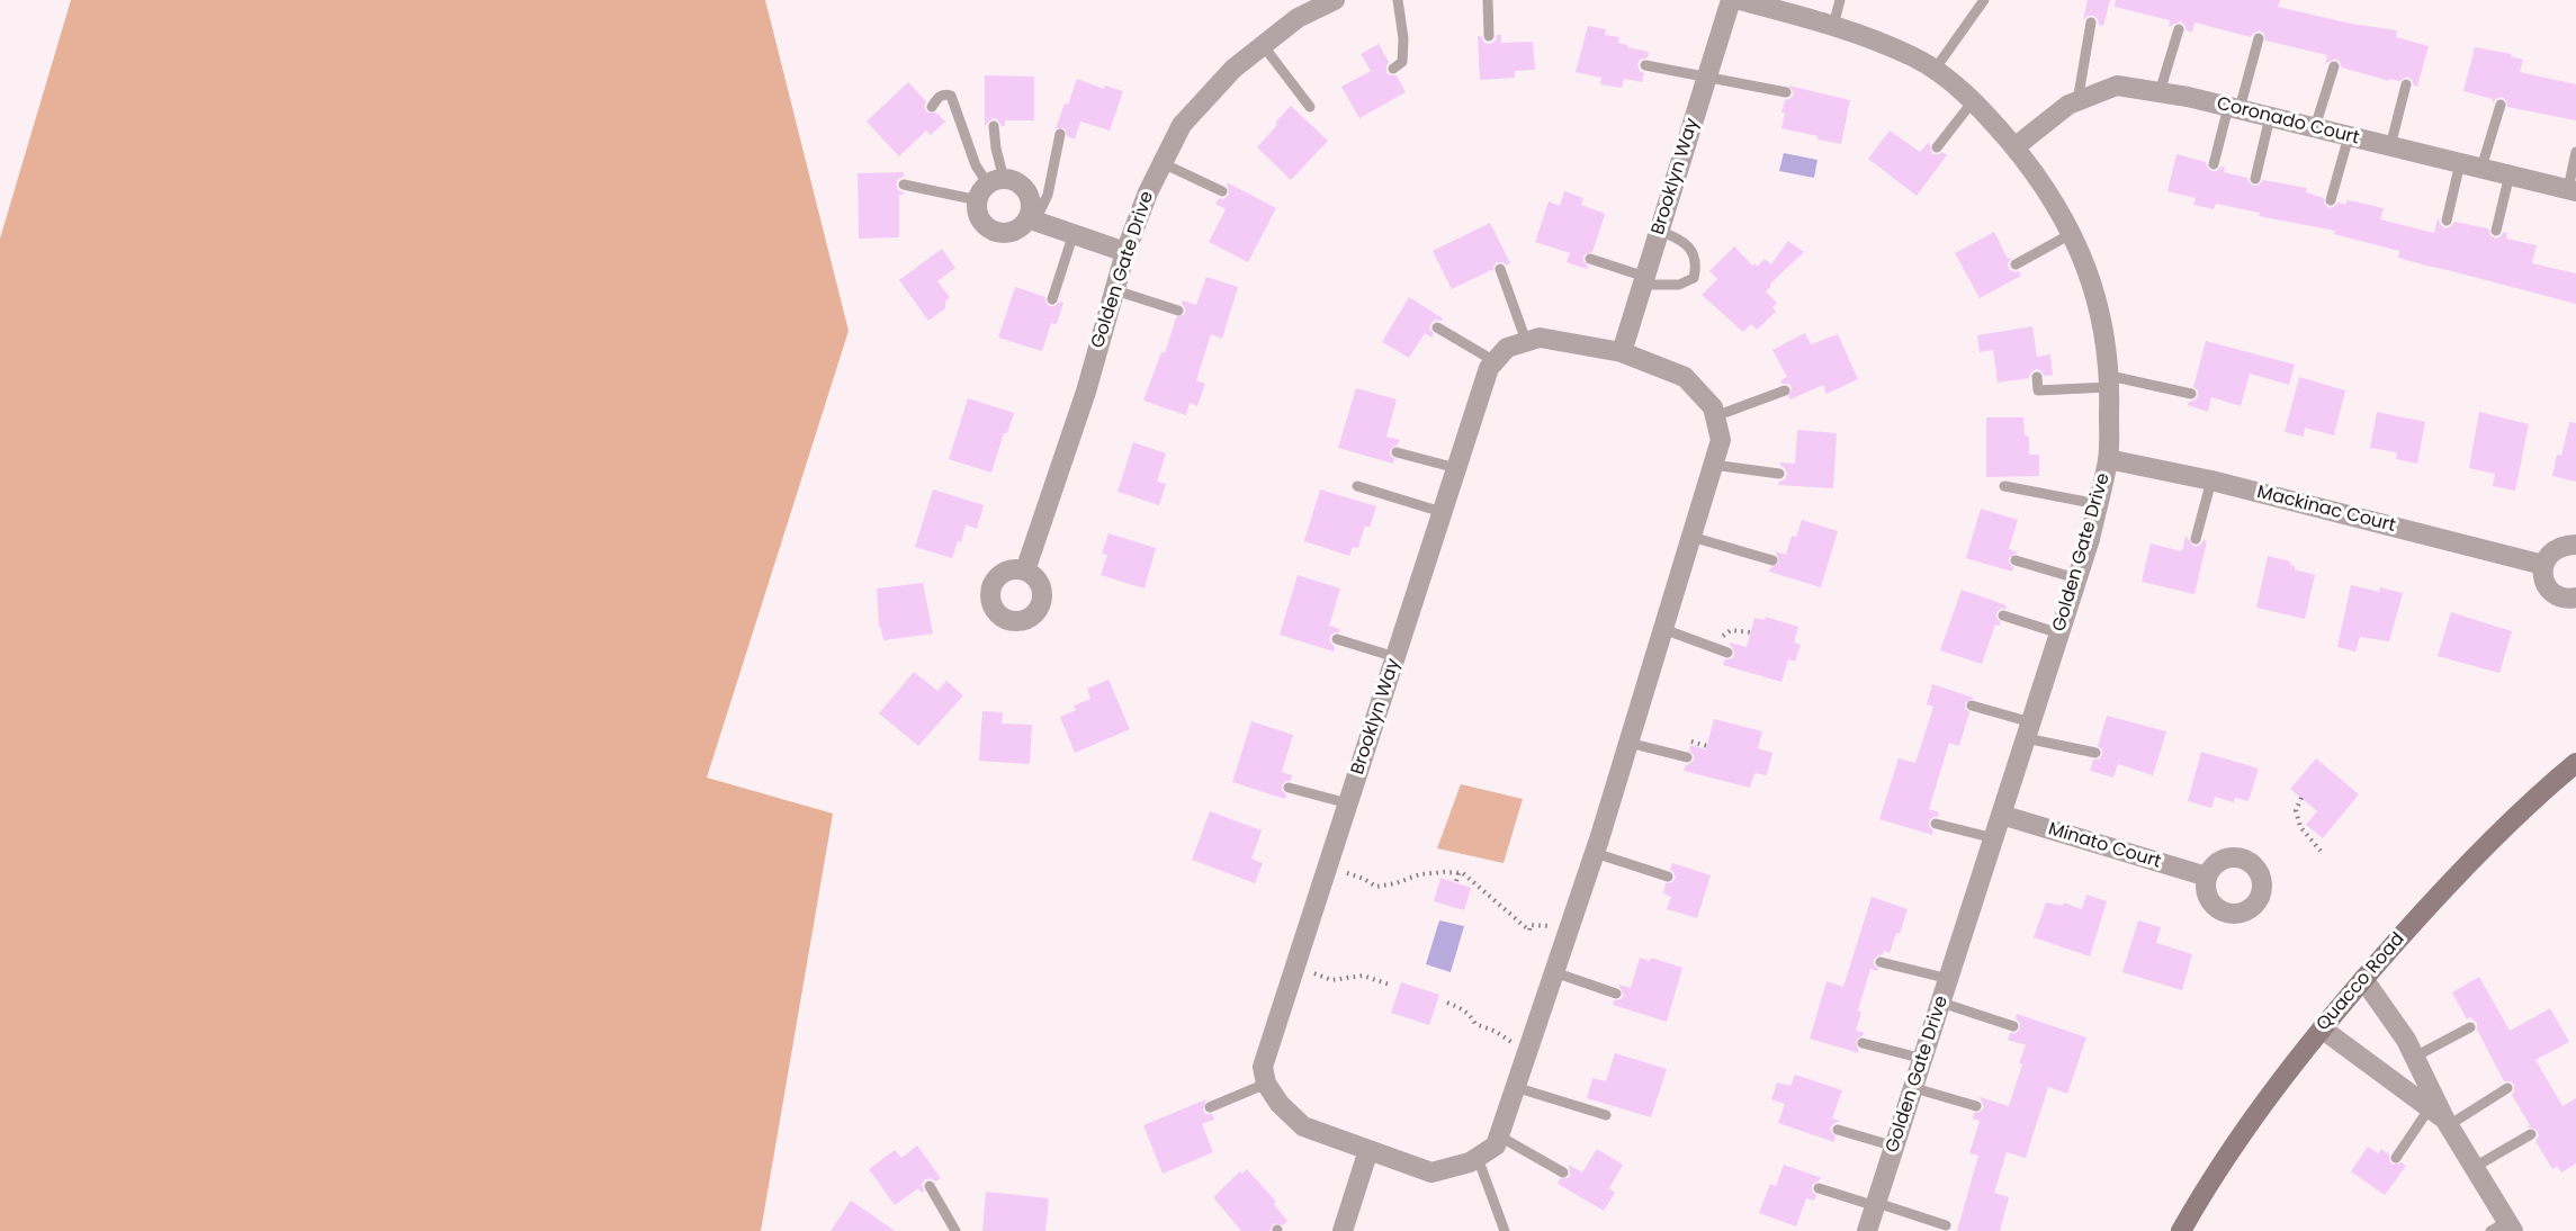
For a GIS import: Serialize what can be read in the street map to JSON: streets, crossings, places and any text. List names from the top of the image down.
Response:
{
  "streets": {
    "street": [
      "Coronado Court",
      "Brooklyn Way",
      "Golden Gate Drive",
      "Mackinac Court",
      "Minato Court",
      "Quacco Road"
    ]
  },
  "crossings": [
    ["Coronado Court", "Golden Gate Drive"],
    ["Golden Gate Drive", "Mackinac Court"],
    ["Golden Gate Drive", "Minato Court"]
  ]
}
